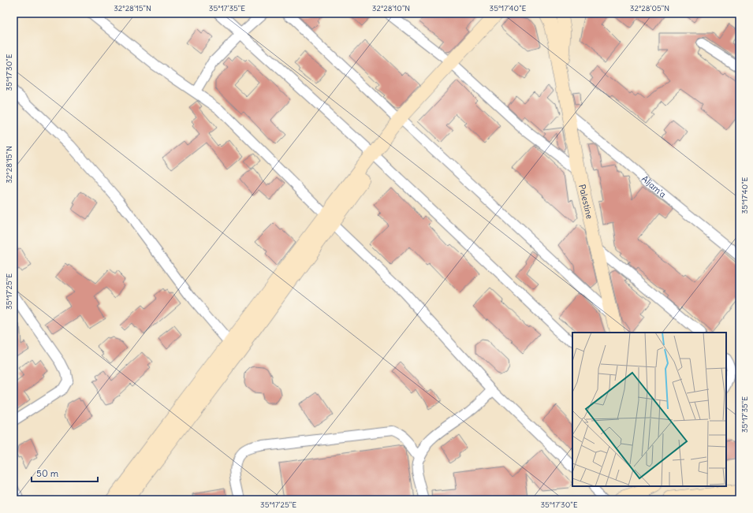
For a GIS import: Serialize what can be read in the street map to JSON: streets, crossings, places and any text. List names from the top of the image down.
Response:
{
  "streets": {
    "street": ["Aljam'a", "Palestine"]
  },
  "crossings": [
    ["Aljam'a", "Palestine"]
  ],
  "scale_bar": "50 m",
  "coordinates": [
    "32°28'15\"N",
    "35°17'35\"E",
    "32°28'10\"N",
    "35°17'40\"E",
    "32°28'05\"N",
    "35°17'30\"E",
    "35°17'25\"E"
  ]
}
